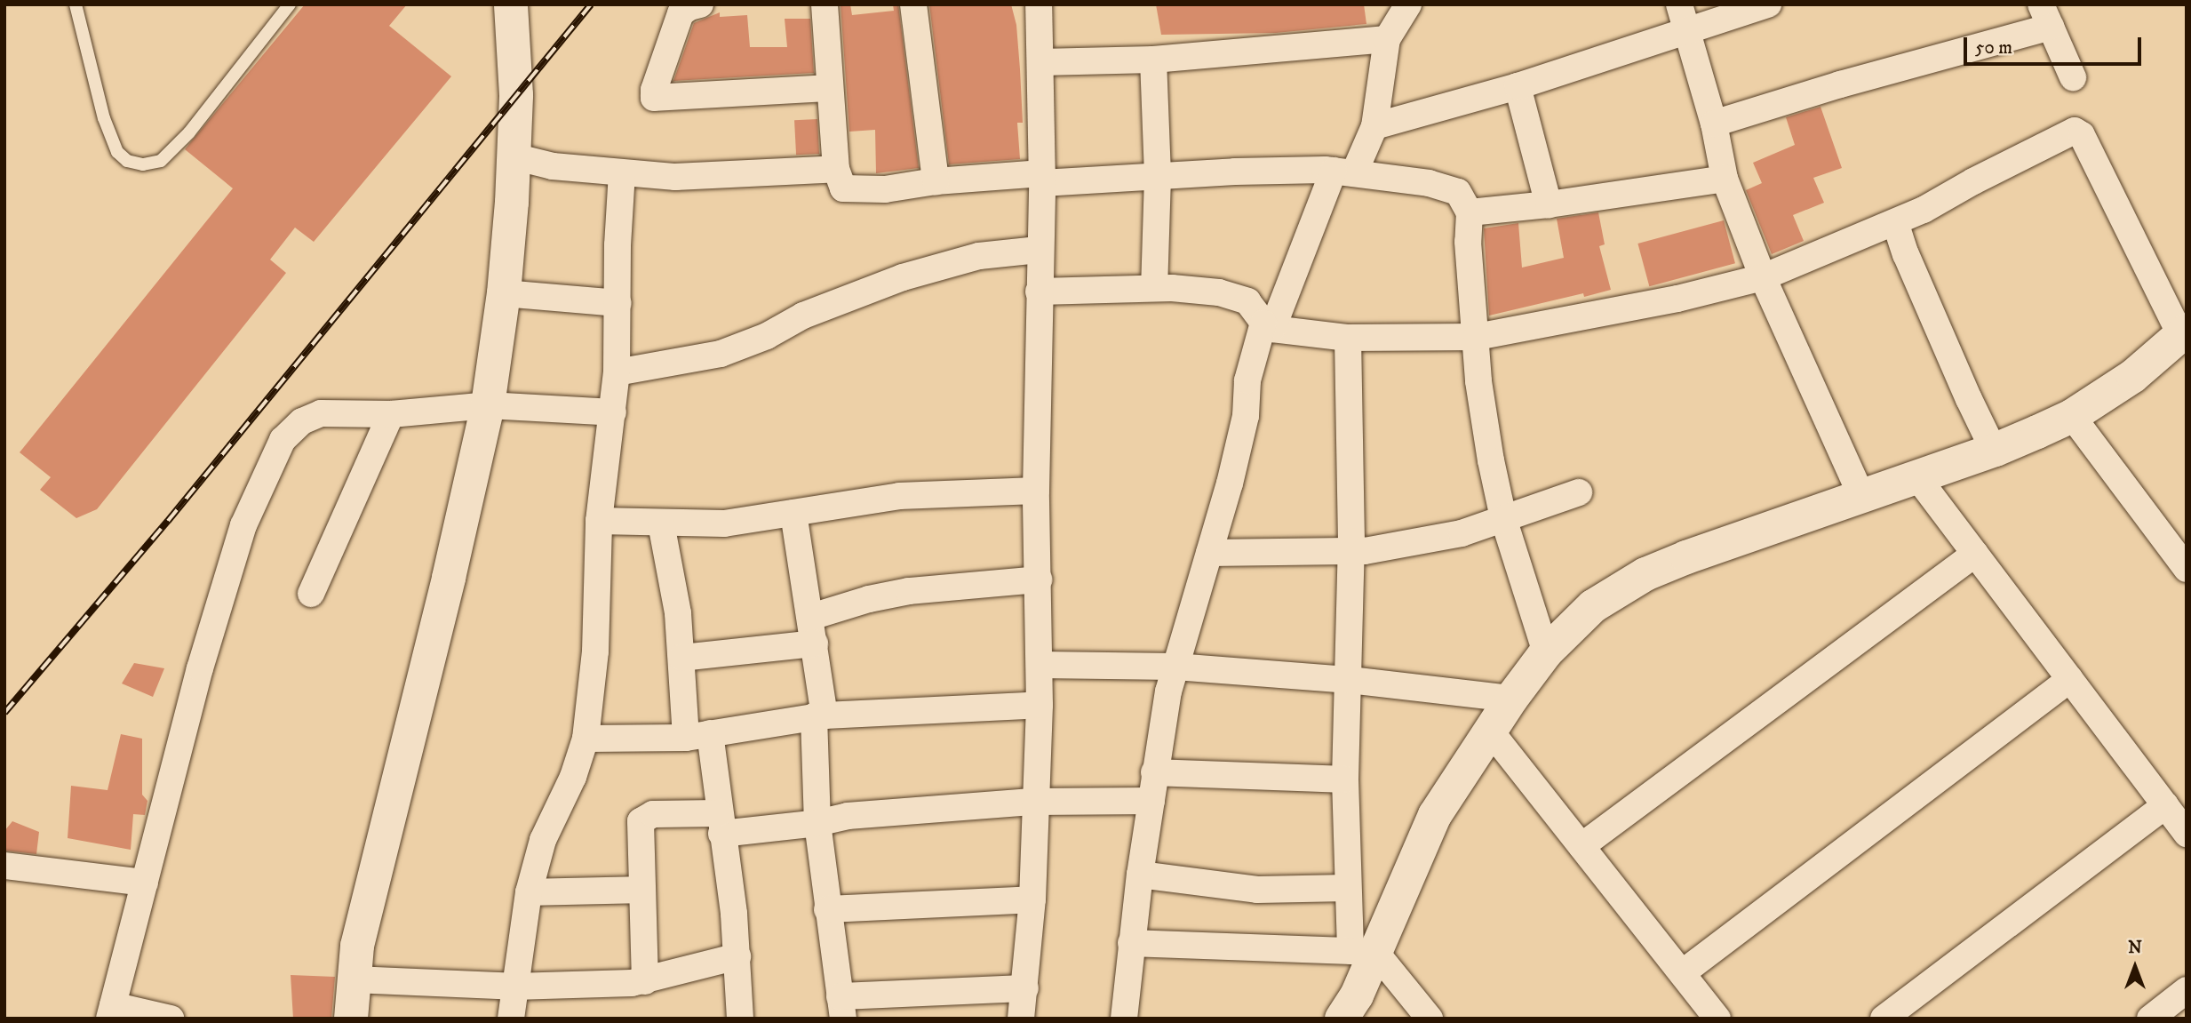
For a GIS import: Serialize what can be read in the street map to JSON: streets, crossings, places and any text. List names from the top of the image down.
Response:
{
  "scale_bar": "50 m",
  "north": "top"
}
